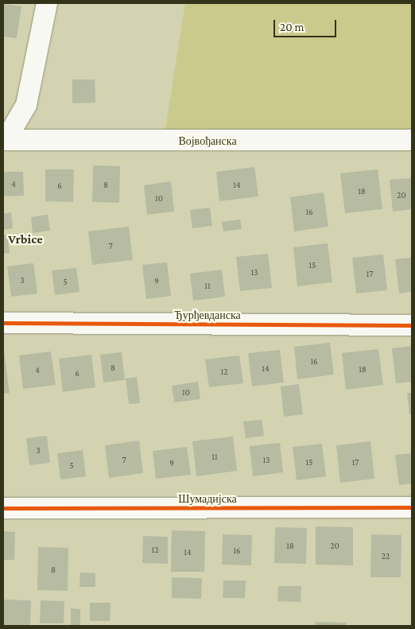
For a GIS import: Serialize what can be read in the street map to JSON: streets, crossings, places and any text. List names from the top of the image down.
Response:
{
  "streets": {
    "street": ["Војвођанска", "Ђурђевданска", "Шумадијска"]
  },
  "districts": ["Vrbice"],
  "house_numbers": [
    "4",
    "8",
    "14",
    "6",
    "18",
    "20",
    "10",
    "16",
    "7",
    "15",
    "13",
    "17",
    "3",
    "9",
    "5",
    "11",
    "16",
    "8",
    "14",
    "18",
    "4",
    "12",
    "6",
    "10",
    "3",
    "11",
    "7",
    "13",
    "15",
    "17",
    "9",
    "5",
    "18",
    "20",
    "12",
    "16",
    "14",
    "22",
    "8"
  ],
  "scale_bar": "20 m"
}
